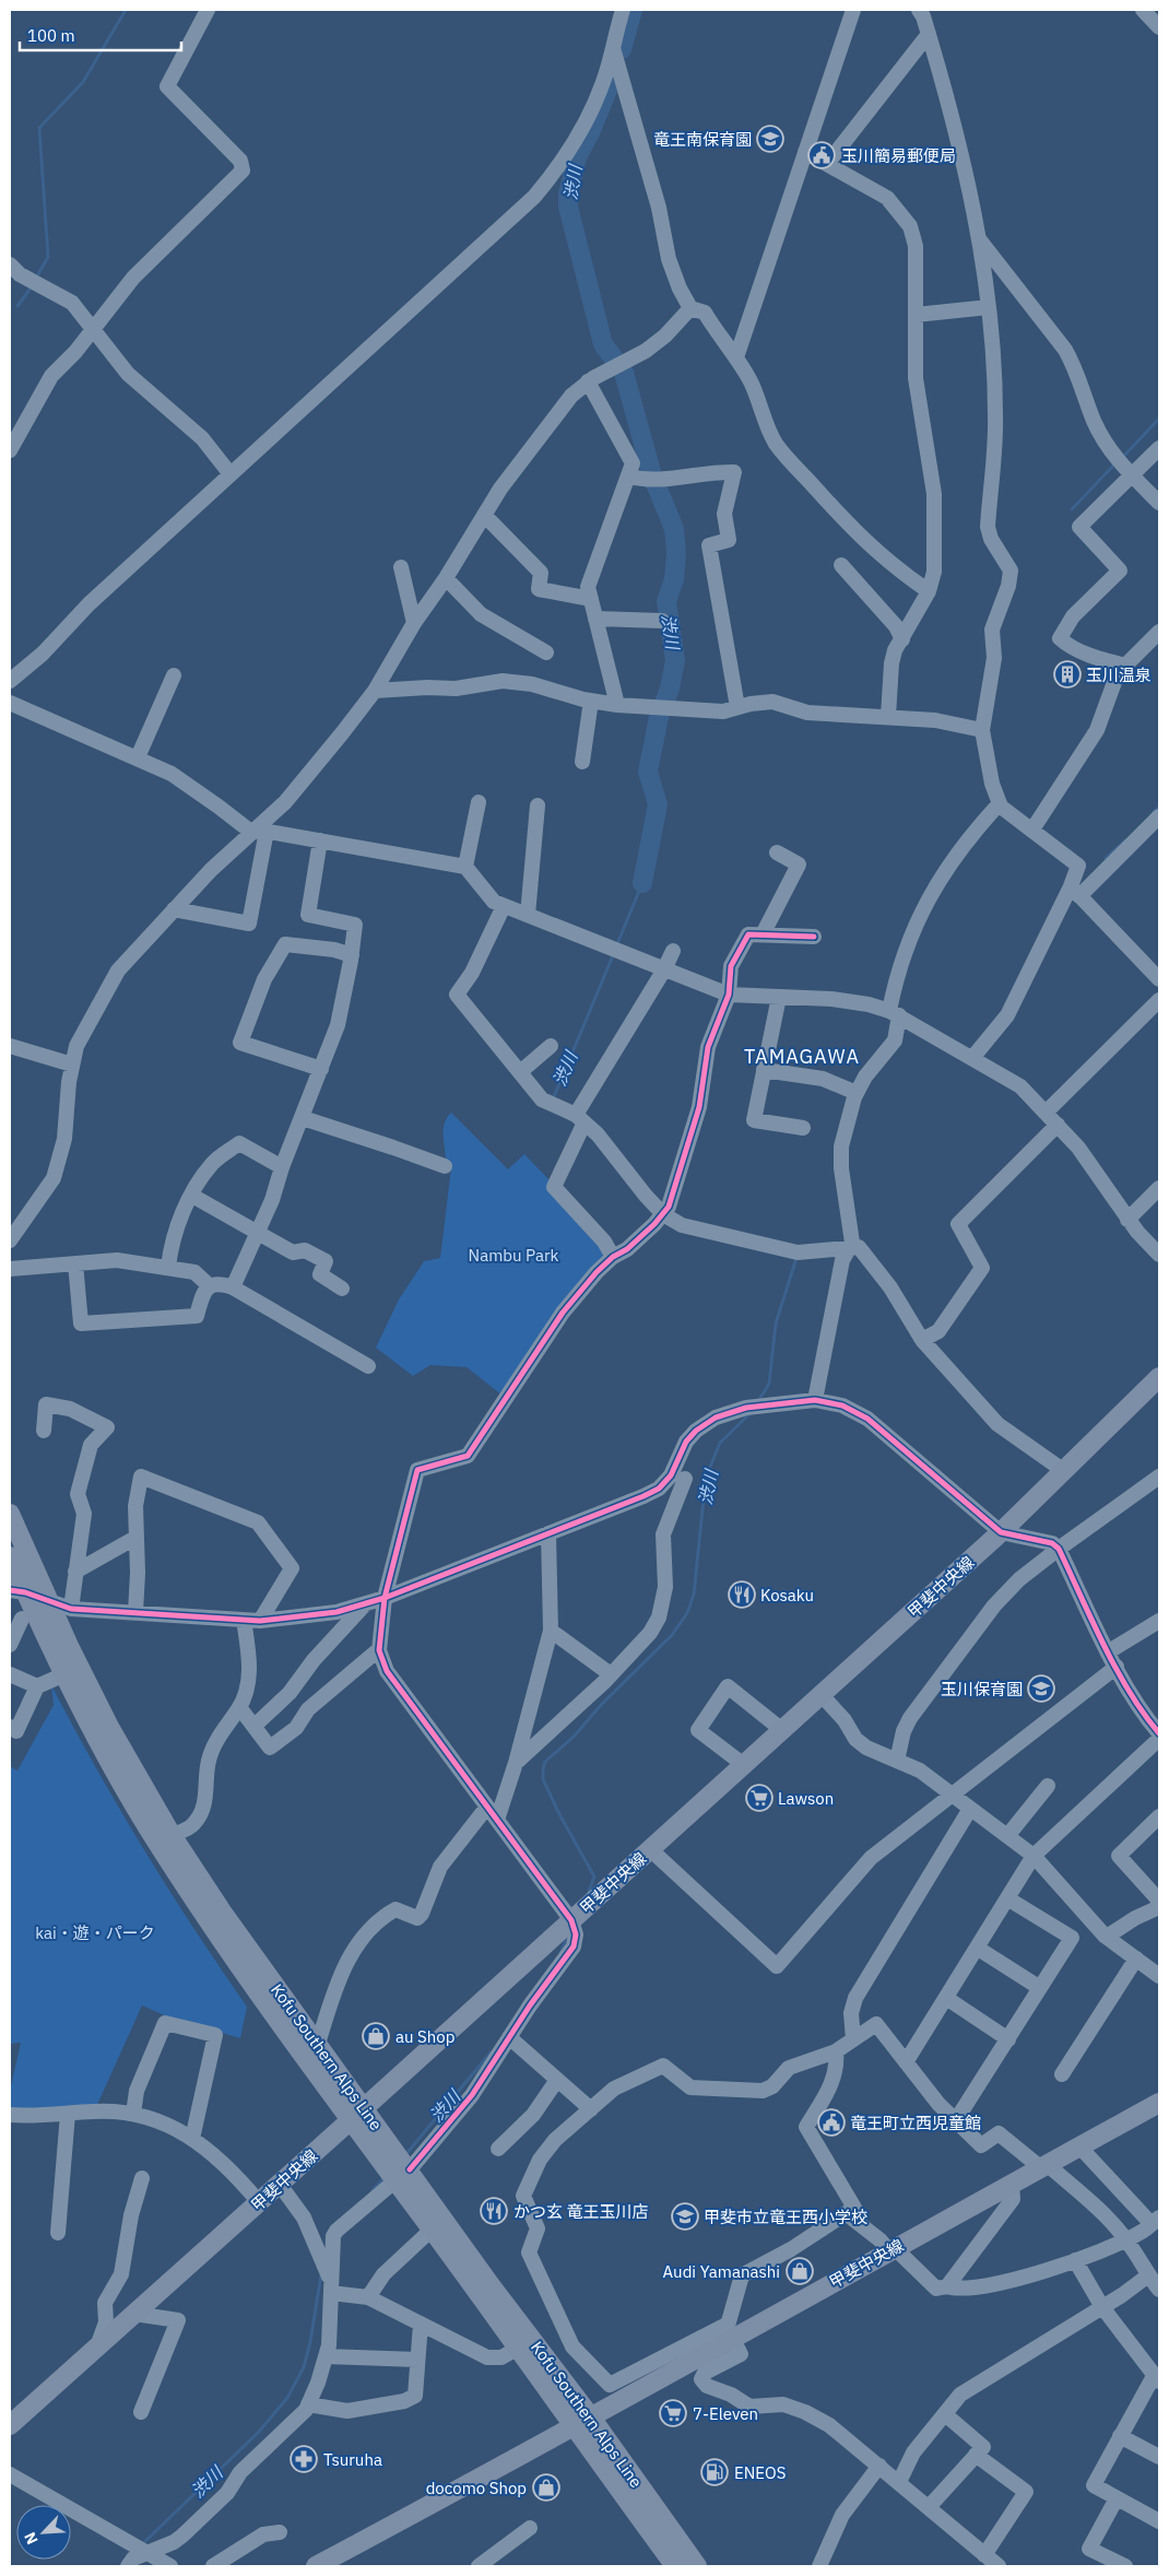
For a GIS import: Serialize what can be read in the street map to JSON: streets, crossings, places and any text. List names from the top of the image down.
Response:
{
  "streets": {
    "main road": ["甲斐中央線", "Kofu Southern Alps Line"]
  },
  "crossings": [
    ["甲斐中央線", "Kofu Southern Alps Line"]
  ],
  "districts": ["TAMAGAWA"],
  "water": ["渋川"],
  "parks": ["Nambu Park", "kai・遊・パーク"],
  "places": {
    "school or university": ["竜王南保育園", "玉川保育園", "甲斐市立竜王西小学校"],
    "public building": ["玉川簡易郵便局", "竜王町立西児童館"],
    "building": ["玉川温泉"],
    "restaurant": ["Kosaku", "かつ玄 竜王玉川店"],
    "supermarket": ["Lawson", "7-Eleven"],
    "shop": ["au Shop", "Audi Yamanashi", "docomo Shop"],
    "pharmacy": ["Tsuruha"],
    "fuel station": ["ENEOS"]
  },
  "scale_bar": "100 m",
  "north": "bottom left"
}
